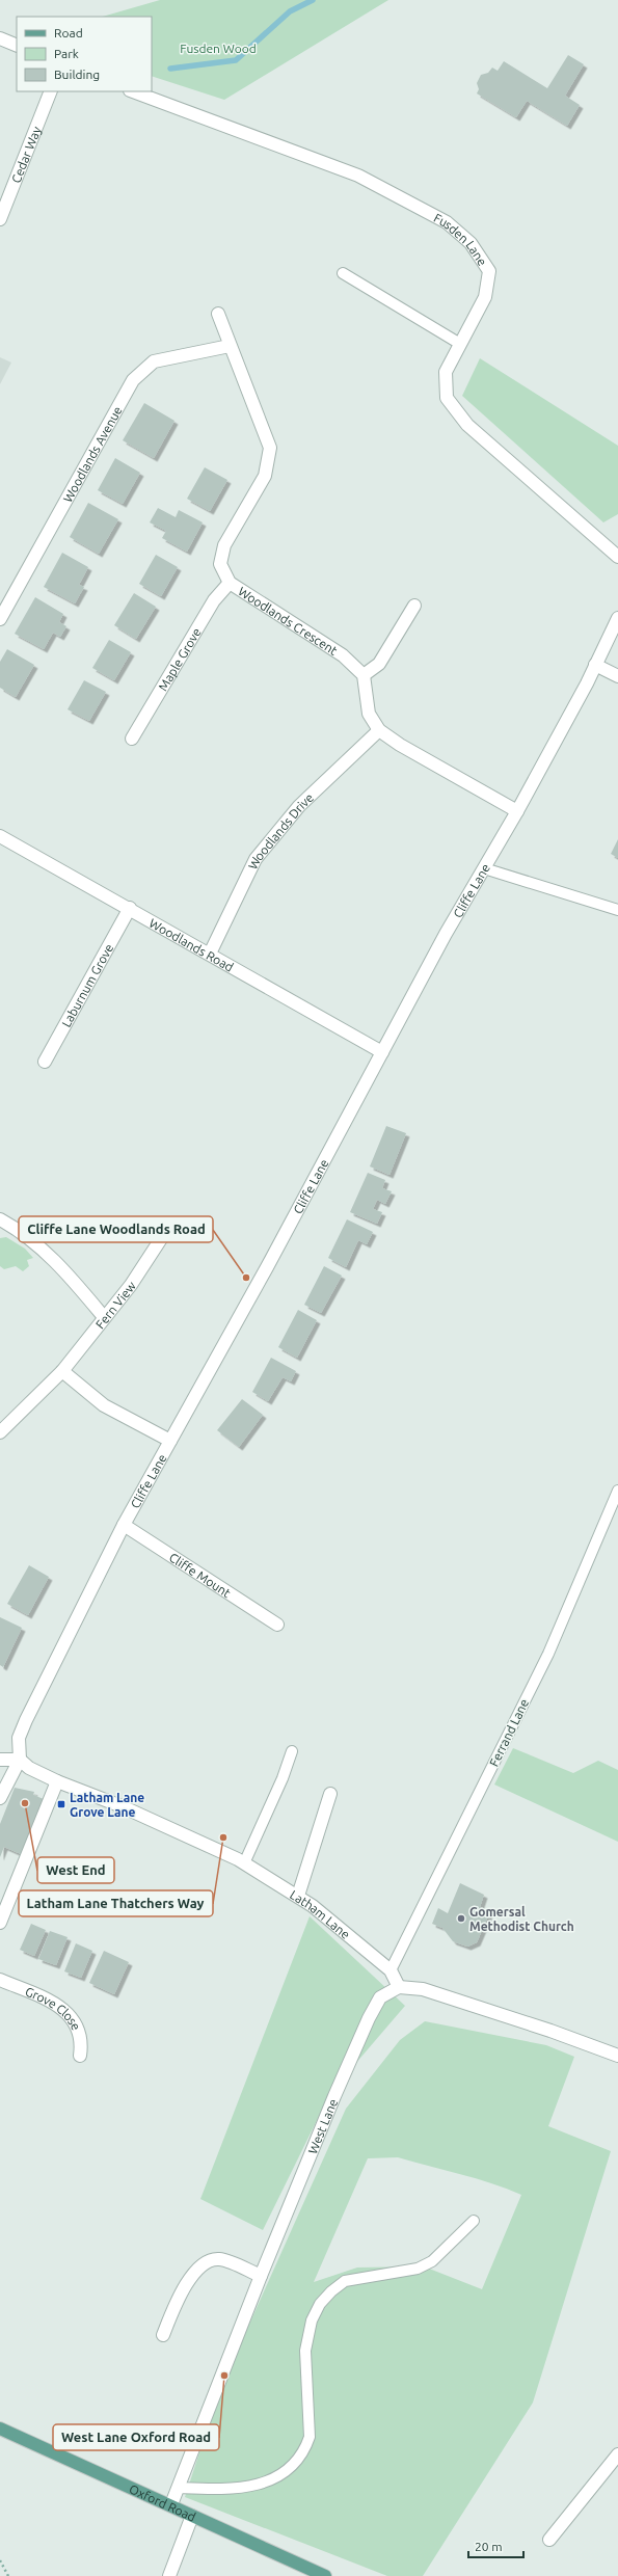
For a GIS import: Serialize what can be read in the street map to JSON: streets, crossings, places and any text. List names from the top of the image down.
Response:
{
  "streets": {
    "main road": ["Oxford Road"],
    "street": [
      "Cedar Way",
      "Fusden Lane",
      "Woodlands Avenue",
      "Woodlands Crescent",
      "Maple Grove",
      "Woodlands Drive",
      "Cliffe Lane",
      "Woodlands Road",
      "Laburnum Grove",
      "Fern View",
      "Cliffe Mount",
      "Latham Lane",
      "Grove Close",
      "West Lane"
    ],
    "lane": ["Ferrand Lane"]
  },
  "crossings": [
    ["Woodlands Avenue", "Woodlands Crescent"],
    ["Woodlands Crescent", "Maple Grove"],
    ["Woodlands Drive", "Woodlands Road"],
    ["Cliffe Lane", "Woodlands Road"],
    ["Cliffe Lane", "Cliffe Mount"],
    ["Cliffe Lane", "Latham Lane"],
    ["Woodlands Road", "Laburnum Grove"],
    ["Ferrand Lane", "Latham Lane"],
    ["Latham Lane", "West Lane"],
    ["West Lane", "Oxford Road"]
  ],
  "parks": ["Fusden Wood"],
  "places": {
    "other": [
      "Cliffe Lane Woodlands Road",
      "West End",
      "Latham Lane Thatchers Way",
      "Gomersal Methodist Church",
      "West Lane Oxford Road"
    ],
    "transit": ["Latham Lane Grove Lane"]
  },
  "legend": ["Road", "Park", "Building"],
  "scale_bar": "20 m"
}
